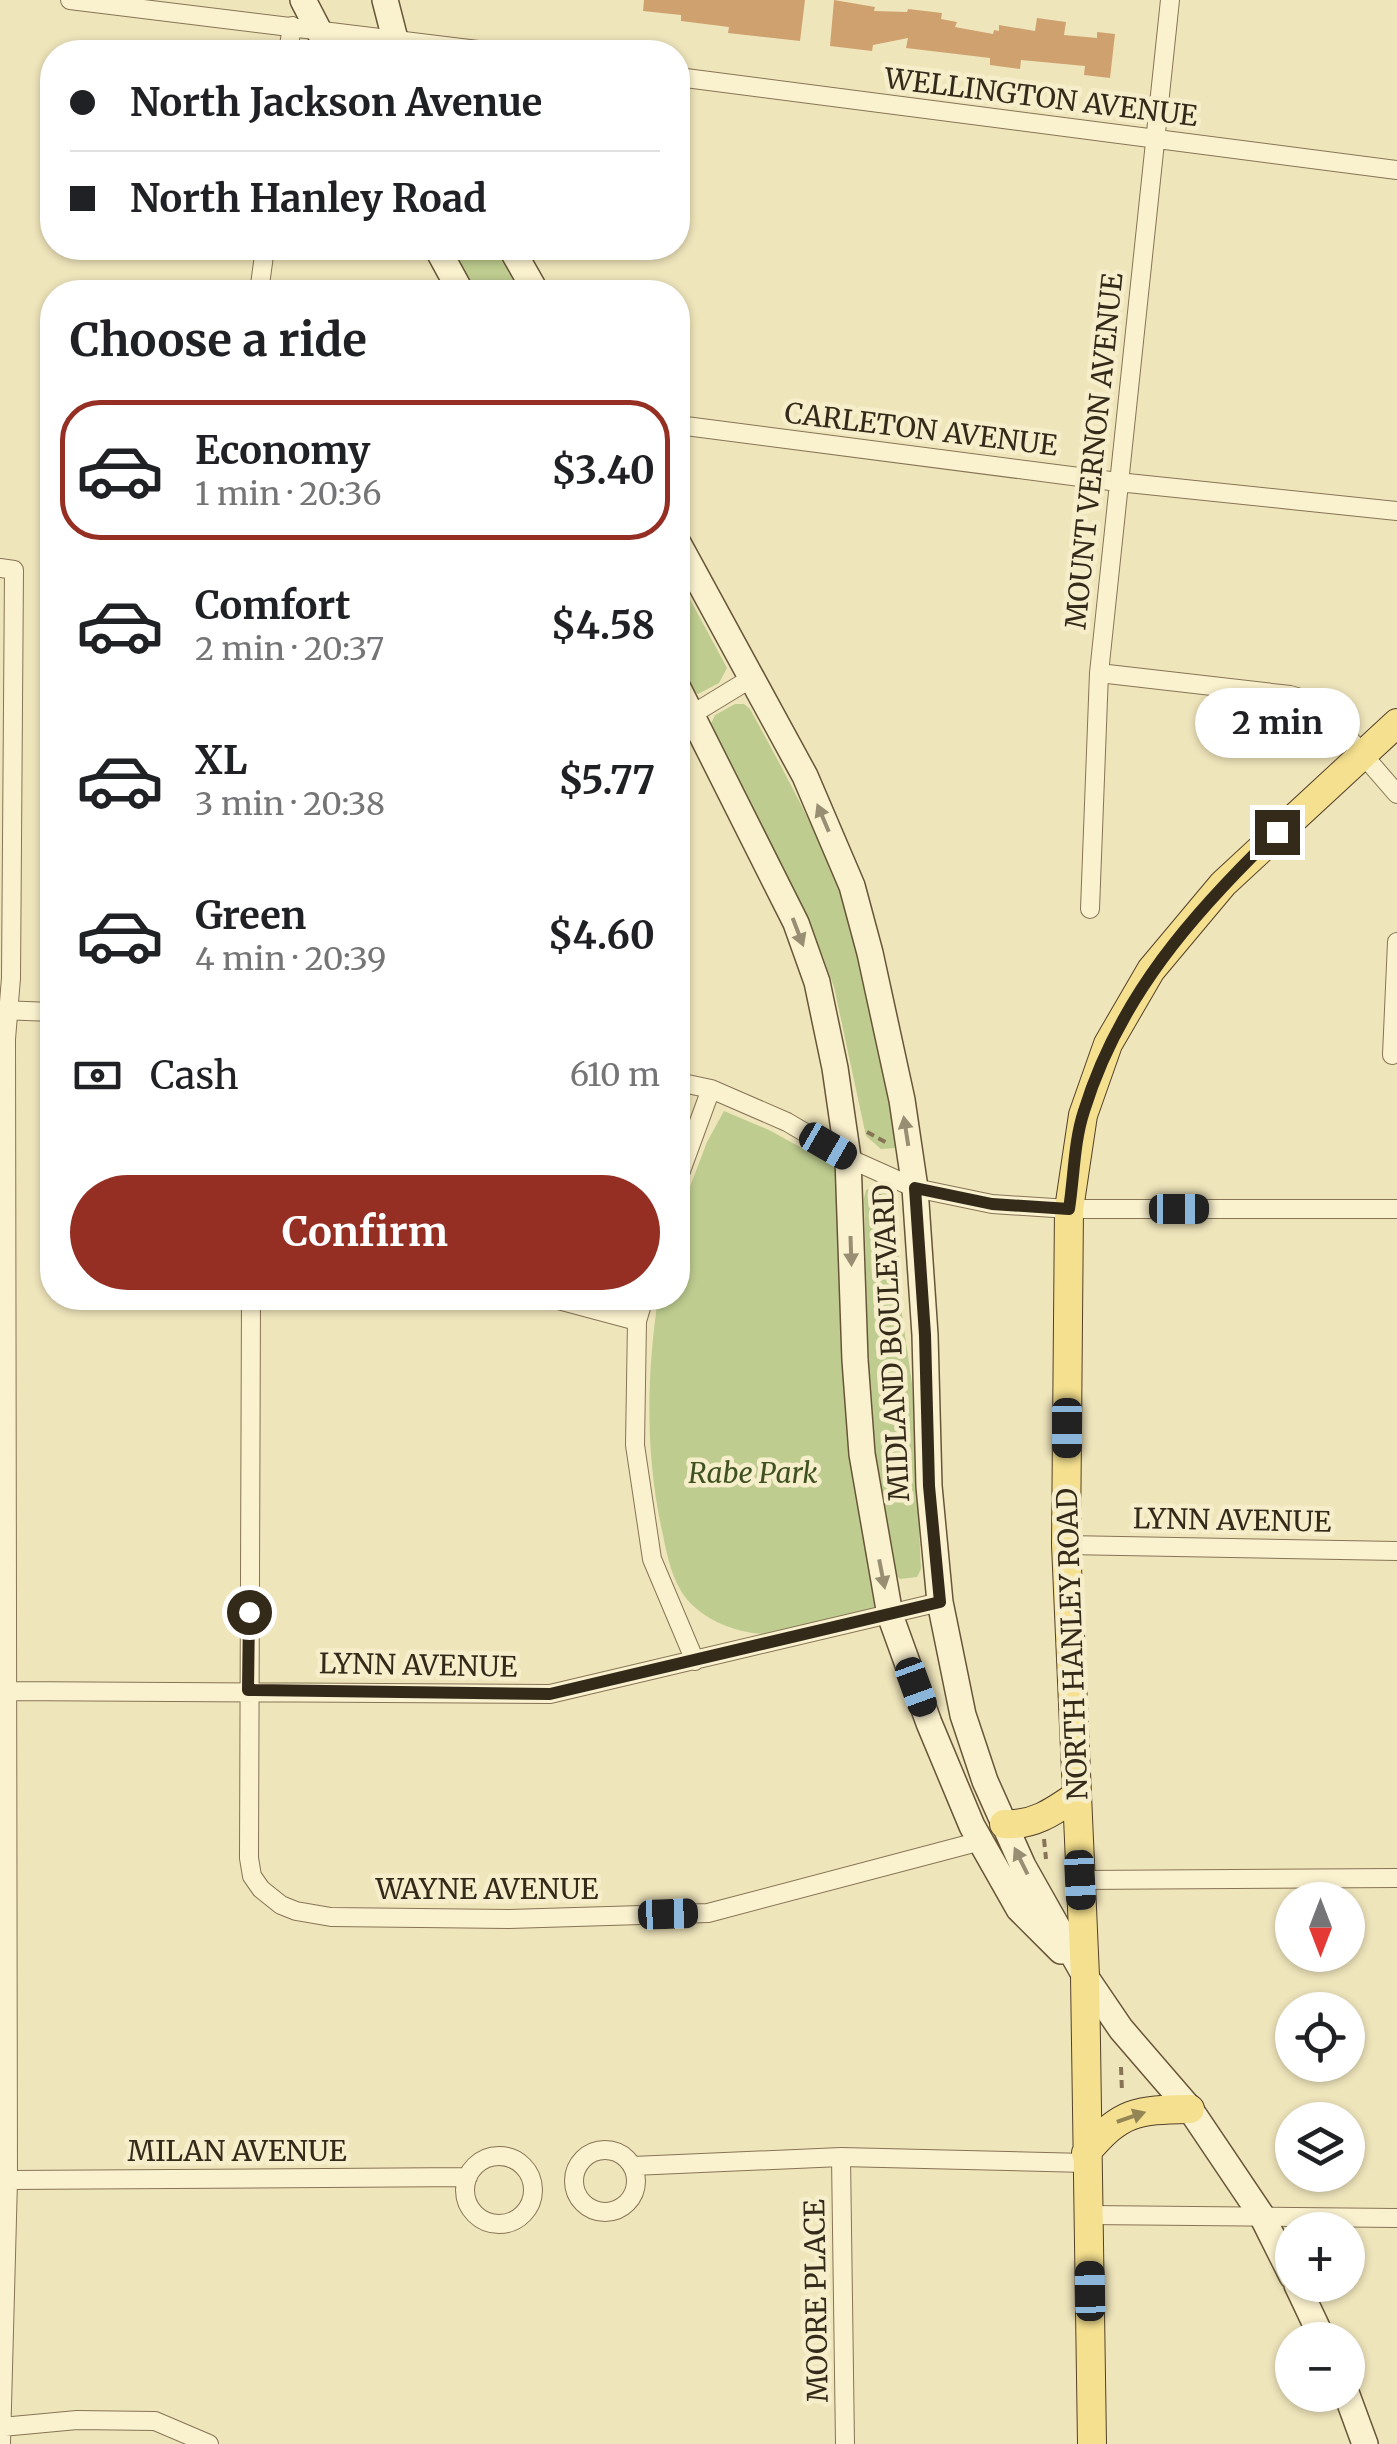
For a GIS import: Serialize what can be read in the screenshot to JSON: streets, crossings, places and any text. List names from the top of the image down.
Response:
{
  "streets": {
    "main road": ["MIDLAND BOULEVARD", "NORTH HANLEY ROAD"],
    "street": [
      "WELLINGTON AVENUE",
      "CARLETON AVENUE",
      "MOUNT VERNON AVENUE",
      "LYNN AVENUE",
      "WAYNE AVENUE",
      "MILAN AVENUE",
      "MOORE PLACE"
    ]
  },
  "crossings": [
    ["WELLINGTON AVENUE", "MOUNT VERNON AVENUE"],
    ["CARLETON AVENUE", "MOUNT VERNON AVENUE"],
    ["MIDLAND BOULEVARD", "LYNN AVENUE"],
    ["MIDLAND BOULEVARD", "NORTH HANLEY ROAD"],
    ["MIDLAND BOULEVARD", "WAYNE AVENUE"],
    ["LYNN AVENUE", "NORTH HANLEY ROAD"],
    ["LYNN AVENUE", "WAYNE AVENUE"]
  ],
  "parks": ["Rabe Park"],
  "north": "bottom",
  "page": {
    "banner": ["North Jackson Avenue", "North Hanley Road"],
    "heading": "Choose a ride",
    "list": [
      {
        "name": "Economy",
        "note": "1 min · 20:36",
        "value": "$3.40"
      },
      {
        "name": "Comfort",
        "note": "2 min · 20:37",
        "value": "$4.58"
      },
      {
        "name": "XL",
        "note": "3 min · 20:38",
        "value": "$5.77"
      },
      {
        "name": "Green",
        "note": "4 min · 20:39",
        "value": "$4.60"
      }
    ],
    "bubble": "2 min",
    "pay": ["Cash", "610 m"],
    "buttons": "Confirm",
    "map_buttons": ["+", "−"]
  }
}
